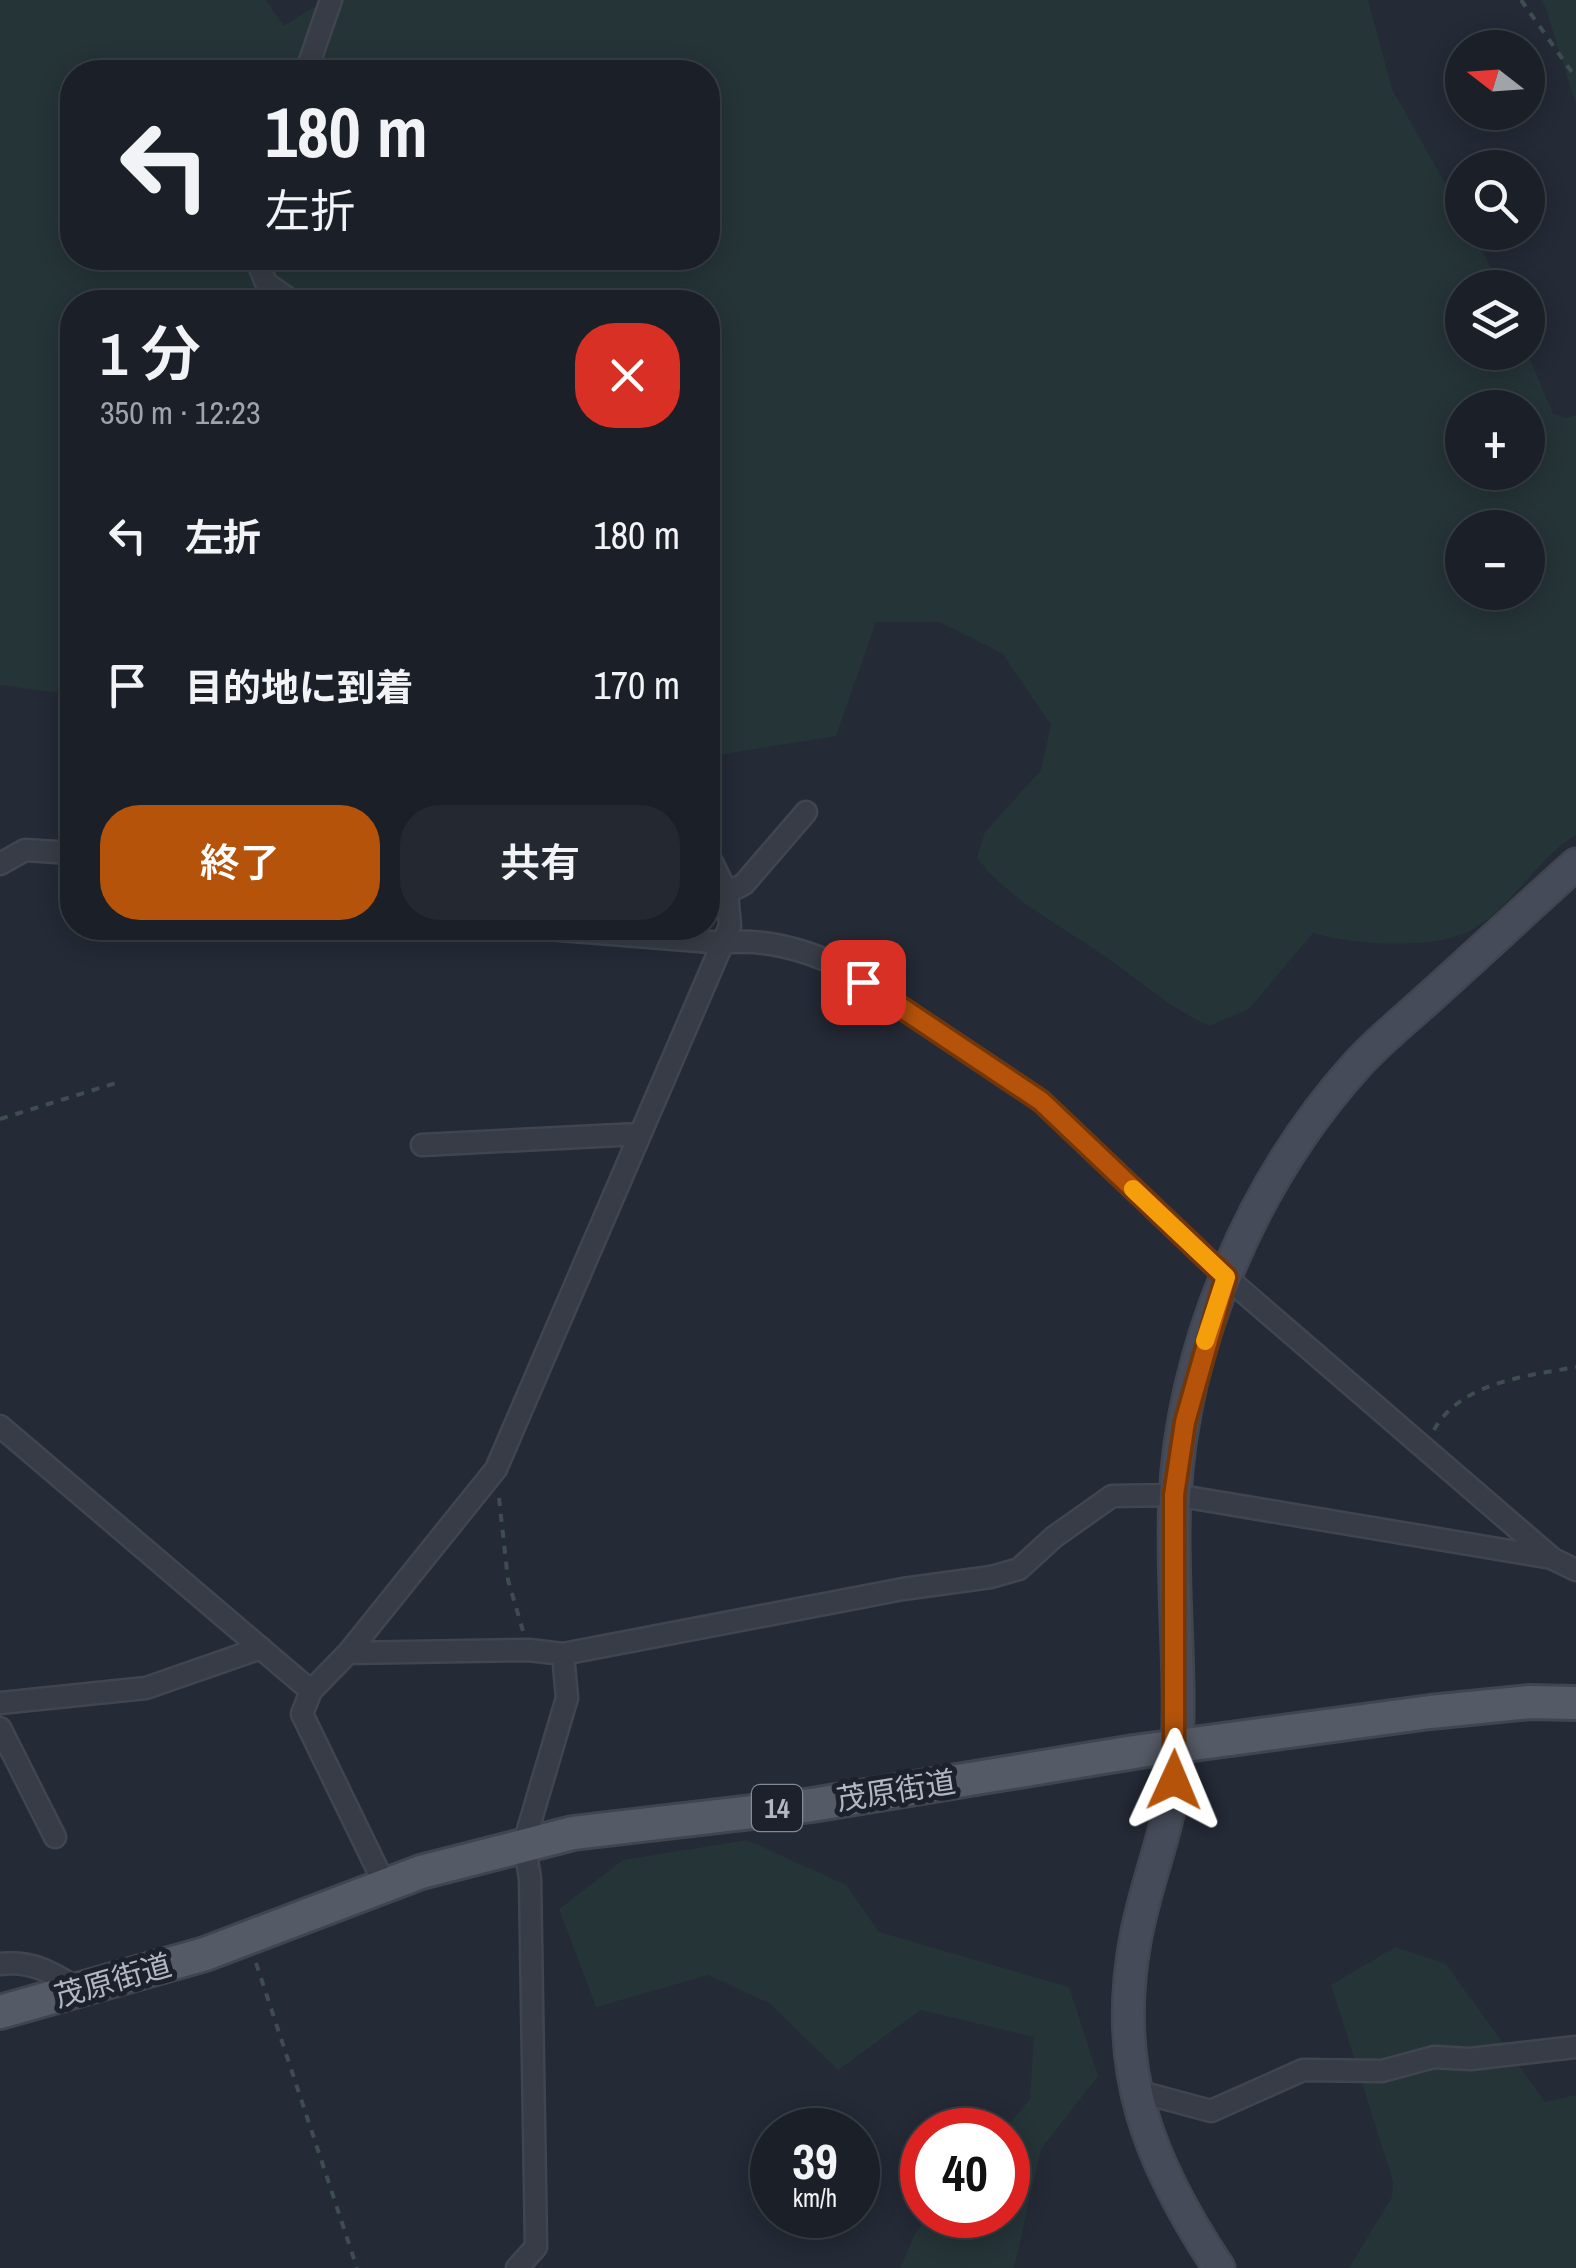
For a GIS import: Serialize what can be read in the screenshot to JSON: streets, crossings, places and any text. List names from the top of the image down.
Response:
{
  "streets": {
    "main road": ["茂原街道", "14"]
  },
  "north": "left",
  "page": {
    "map_buttons": ["+", "−"],
    "turn": ["180 m", "左折"],
    "heading": ["1 分", "350 m · 12:23"],
    "list": [
      {
        "name": "左折",
        "value": "180 m"
      },
      {
        "name": "目的地に到着",
        "value": "170 m"
      }
    ],
    "buttons": ["終了", "共有"],
    "speed": "39 km/h",
    "limit": "40"
  }
}
